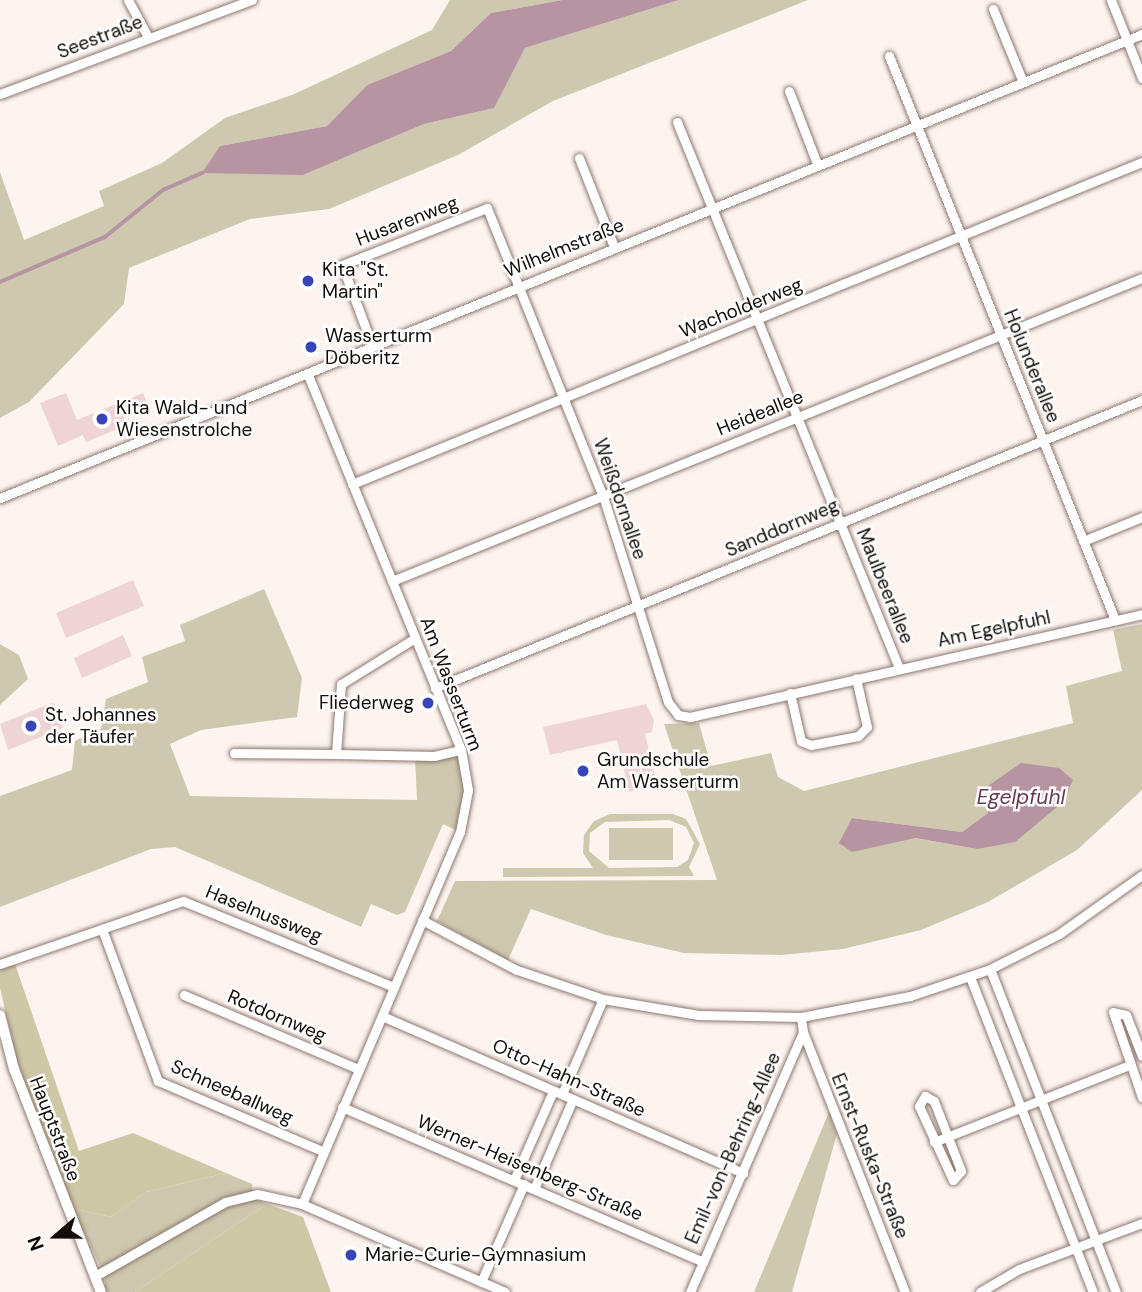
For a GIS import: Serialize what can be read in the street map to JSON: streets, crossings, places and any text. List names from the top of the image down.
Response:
{
  "streets": {
    "street": [
      "Seestraße",
      "Husarenweg",
      "Wilhelmstraße",
      "Wacholderweg",
      "Holunderallee",
      "Heideallee",
      "Weißdornallee",
      "Sanddornweg",
      "Maulbeerallee",
      "Am Egelpfuhl",
      "Am Wasserturm",
      "Haselnussweg",
      "Rotdornweg",
      "Otto-Hahn-Straße",
      "Schneeballweg",
      "Hauptstraße",
      "Emil-von-Behring-Allee",
      "Ernst-Ruska-Straße",
      "Werner-Heisenberg-Straße"
    ]
  },
  "crossings": [
    ["Husarenweg", "Wilhelmstraße"],
    ["Husarenweg", "Weißdornallee"],
    ["Wilhelmstraße", "Holunderallee"],
    ["Wilhelmstraße", "Weißdornallee"],
    ["Wilhelmstraße", "Maulbeerallee"],
    ["Wilhelmstraße", "Am Wasserturm"],
    ["Wacholderweg", "Holunderallee"],
    ["Wacholderweg", "Weißdornallee"],
    ["Wacholderweg", "Maulbeerallee"],
    ["Wacholderweg", "Am Wasserturm"],
    ["Holunderallee", "Heideallee"],
    ["Holunderallee", "Sanddornweg"],
    ["Holunderallee", "Am Egelpfuhl"],
    ["Heideallee", "Weißdornallee"],
    ["Heideallee", "Maulbeerallee"],
    ["Heideallee", "Am Wasserturm"],
    ["Weißdornallee", "Sanddornweg"],
    ["Weißdornallee", "Am Egelpfuhl"],
    ["Sanddornweg", "Maulbeerallee"],
    ["Sanddornweg", "Am Wasserturm"],
    ["Maulbeerallee", "Am Egelpfuhl"],
    ["Am Wasserturm", "Haselnussweg"],
    ["Am Wasserturm", "Rotdornweg"],
    ["Am Wasserturm", "Otto-Hahn-Straße"],
    ["Am Wasserturm", "Schneeballweg"],
    ["Am Wasserturm", "Werner-Heisenberg-Straße"],
    ["Haselnussweg", "Schneeballweg"],
    ["Otto-Hahn-Straße", "Emil-von-Behring-Allee"],
    ["Emil-von-Behring-Allee", "Ernst-Ruska-Straße"],
    ["Emil-von-Behring-Allee", "Werner-Heisenberg-Straße"]
  ],
  "water": ["Egelpfuhl"],
  "places": [
    "Kita \"St. Martin\"",
    "Wasserturm Döberitz",
    "Kita Wald- und Wiesenstrolche",
    "Fliederweg",
    "St. Johannes der Täufer",
    "Grundschule Am Wasserturm",
    "Marie-Curie-Gymnasium"
  ],
  "north": "left"
}
